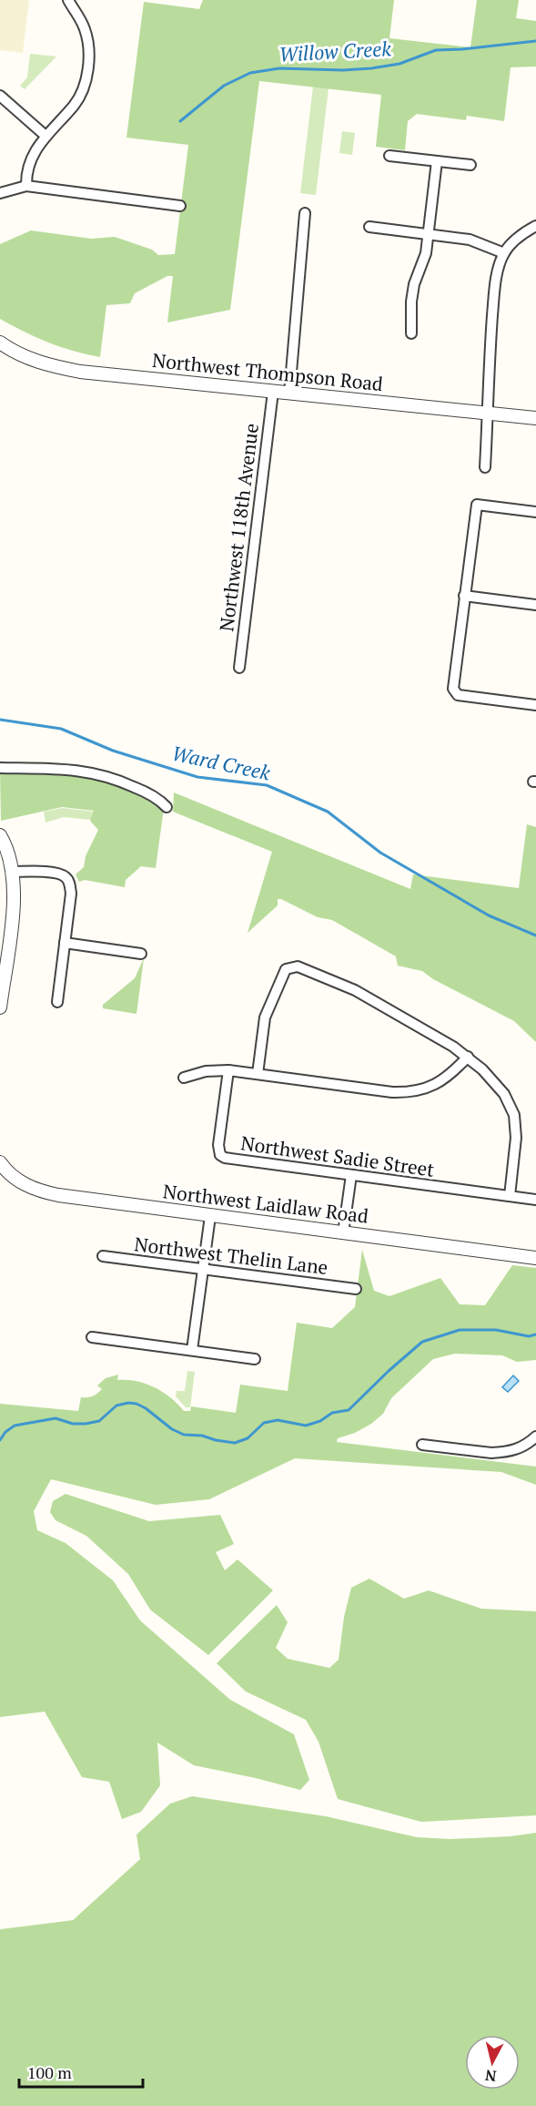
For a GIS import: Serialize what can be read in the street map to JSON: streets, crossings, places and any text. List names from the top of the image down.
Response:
{
  "streets": {
    "street": [
      "Northwest Thompson Road",
      "Northwest 118th Avenue",
      "Northwest Sadie Street",
      "Northwest Laidlaw Road",
      "Northwest Thelin Lane"
    ]
  },
  "crossings": [
    ["Northwest Thompson Road", "Northwest 118th Avenue"]
  ],
  "water": ["Willow Creek", "Ward Creek"],
  "scale_bar": "100 m",
  "north": "bottom"
}
